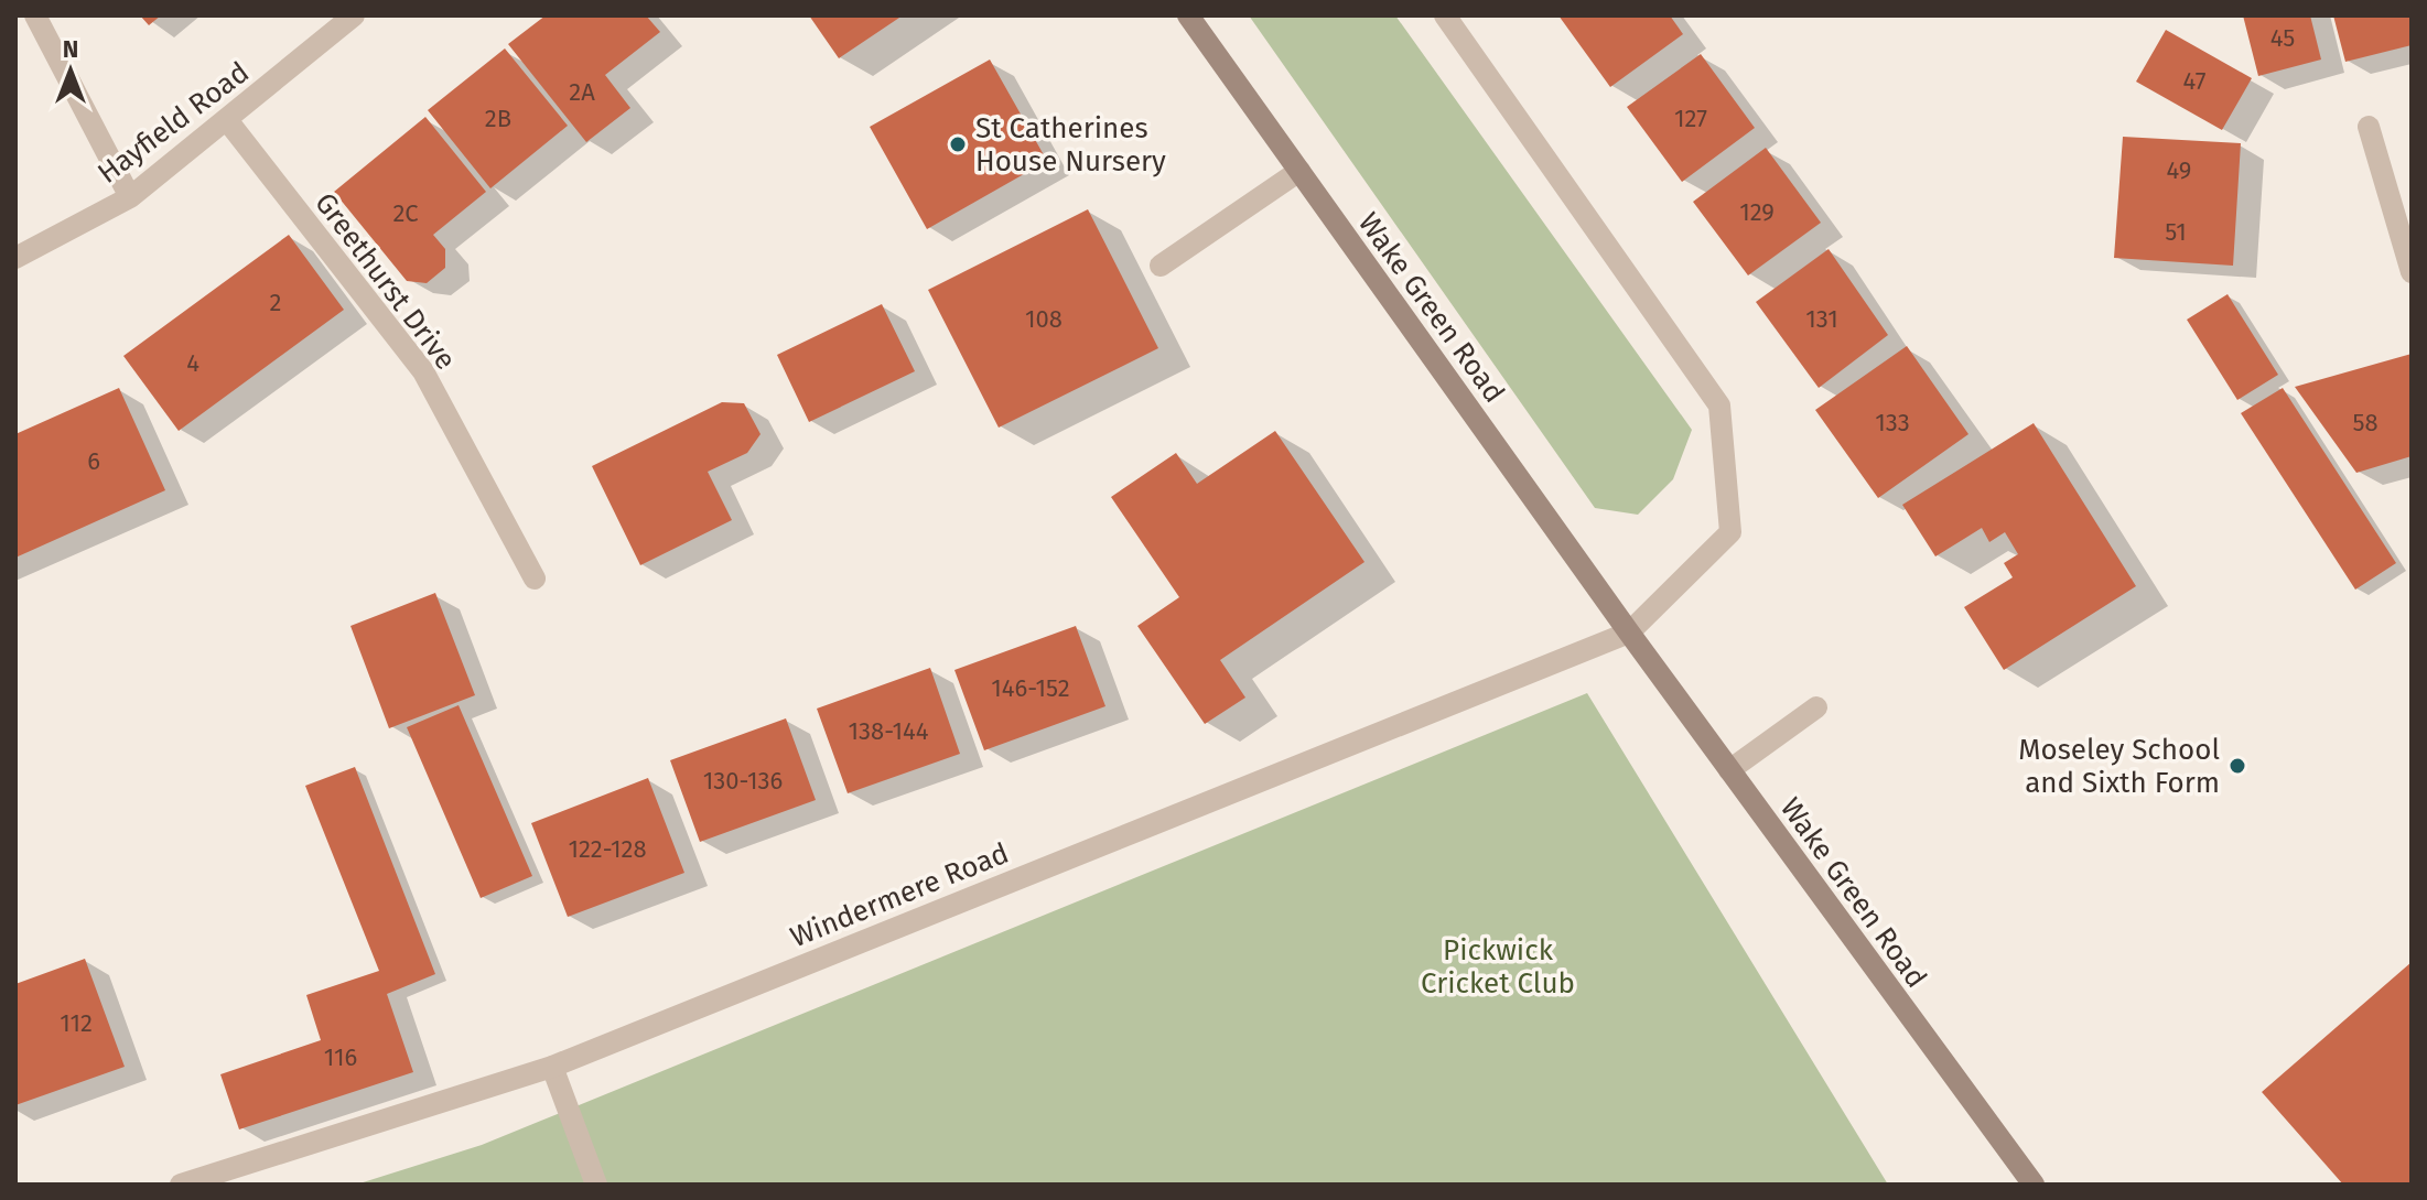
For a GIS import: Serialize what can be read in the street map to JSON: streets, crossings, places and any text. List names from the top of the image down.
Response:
{
  "streets": {
    "street": [
      "Hayfield Road",
      "Greethurst Drive",
      "Wake Green Road",
      "Windermere Road"
    ]
  },
  "crossings": [
    ["Hayfield Road", "Greethurst Drive"],
    ["Wake Green Road", "Windermere Road"]
  ],
  "parks": ["Pickwick Cricket Club"],
  "places": ["St Catherines House Nursery", "Moseley School and Sixth Form"],
  "house_numbers": [
    "45",
    "47",
    "2A",
    "2B",
    "127",
    "49",
    "129",
    "2C",
    "51",
    "2",
    "108",
    "131",
    "4",
    "133",
    "58",
    "6",
    "146-152",
    "138-144",
    "130-136",
    "122-128",
    "112",
    "116"
  ],
  "north": "top"
}
